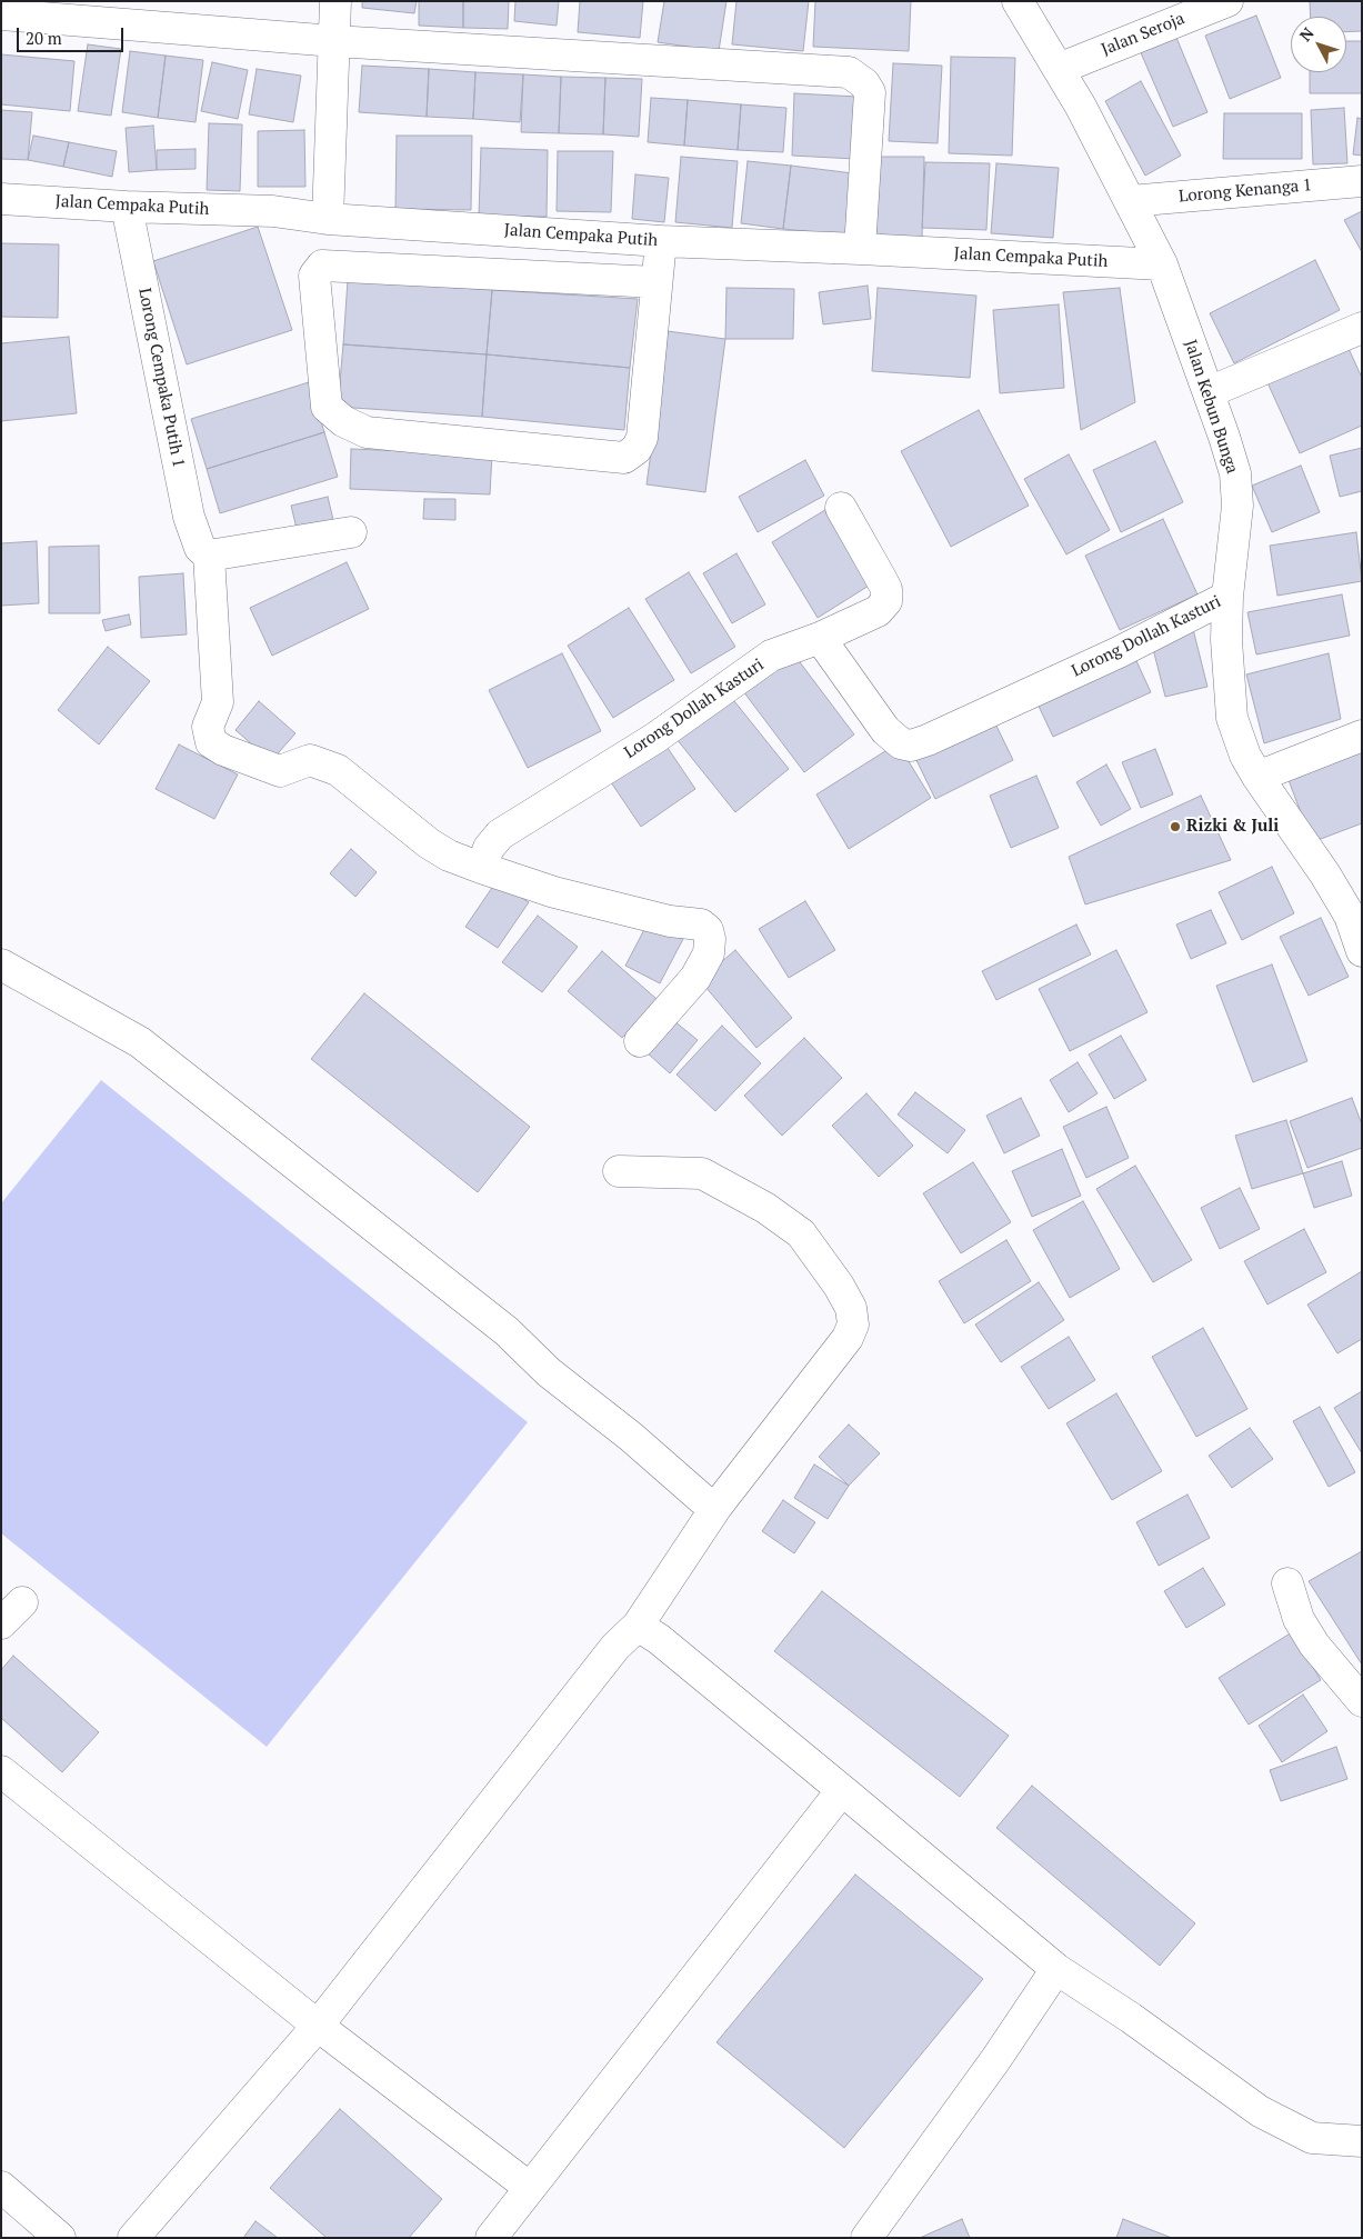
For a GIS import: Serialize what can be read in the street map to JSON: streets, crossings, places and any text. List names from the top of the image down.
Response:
{
  "streets": {
    "street": [
      "Jalan Seroja",
      "Lorong Kenanga 1",
      "Jalan Cempaka Putih",
      "Lorong Cempaka Putih 1",
      "Jalan Kebun Bunga",
      "Lorong Dollah Kasturi"
    ]
  },
  "crossings": [
    ["Jalan Seroja", "Jalan Kebun Bunga"],
    ["Lorong Kenanga 1", "Jalan Kebun Bunga"],
    ["Jalan Cempaka Putih", "Lorong Cempaka Putih 1"],
    ["Jalan Cempaka Putih", "Jalan Kebun Bunga"],
    ["Lorong Cempaka Putih 1", "Lorong Dollah Kasturi"],
    ["Jalan Kebun Bunga", "Lorong Dollah Kasturi"]
  ],
  "places": ["Rizki & Juli"],
  "scale_bar": "20 m",
  "north": "top left"
}
